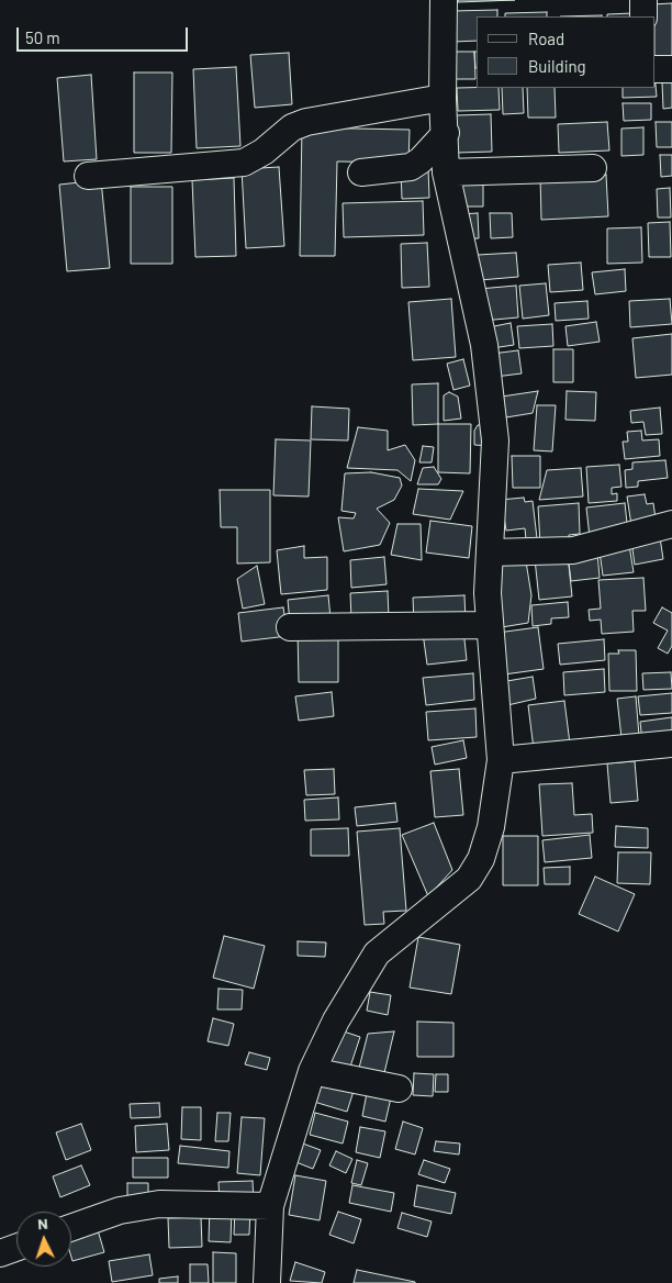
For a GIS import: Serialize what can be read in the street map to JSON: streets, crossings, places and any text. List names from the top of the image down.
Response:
{
  "legend": ["Road", "Building"],
  "scale_bar": "50 m",
  "north": "top"
}
